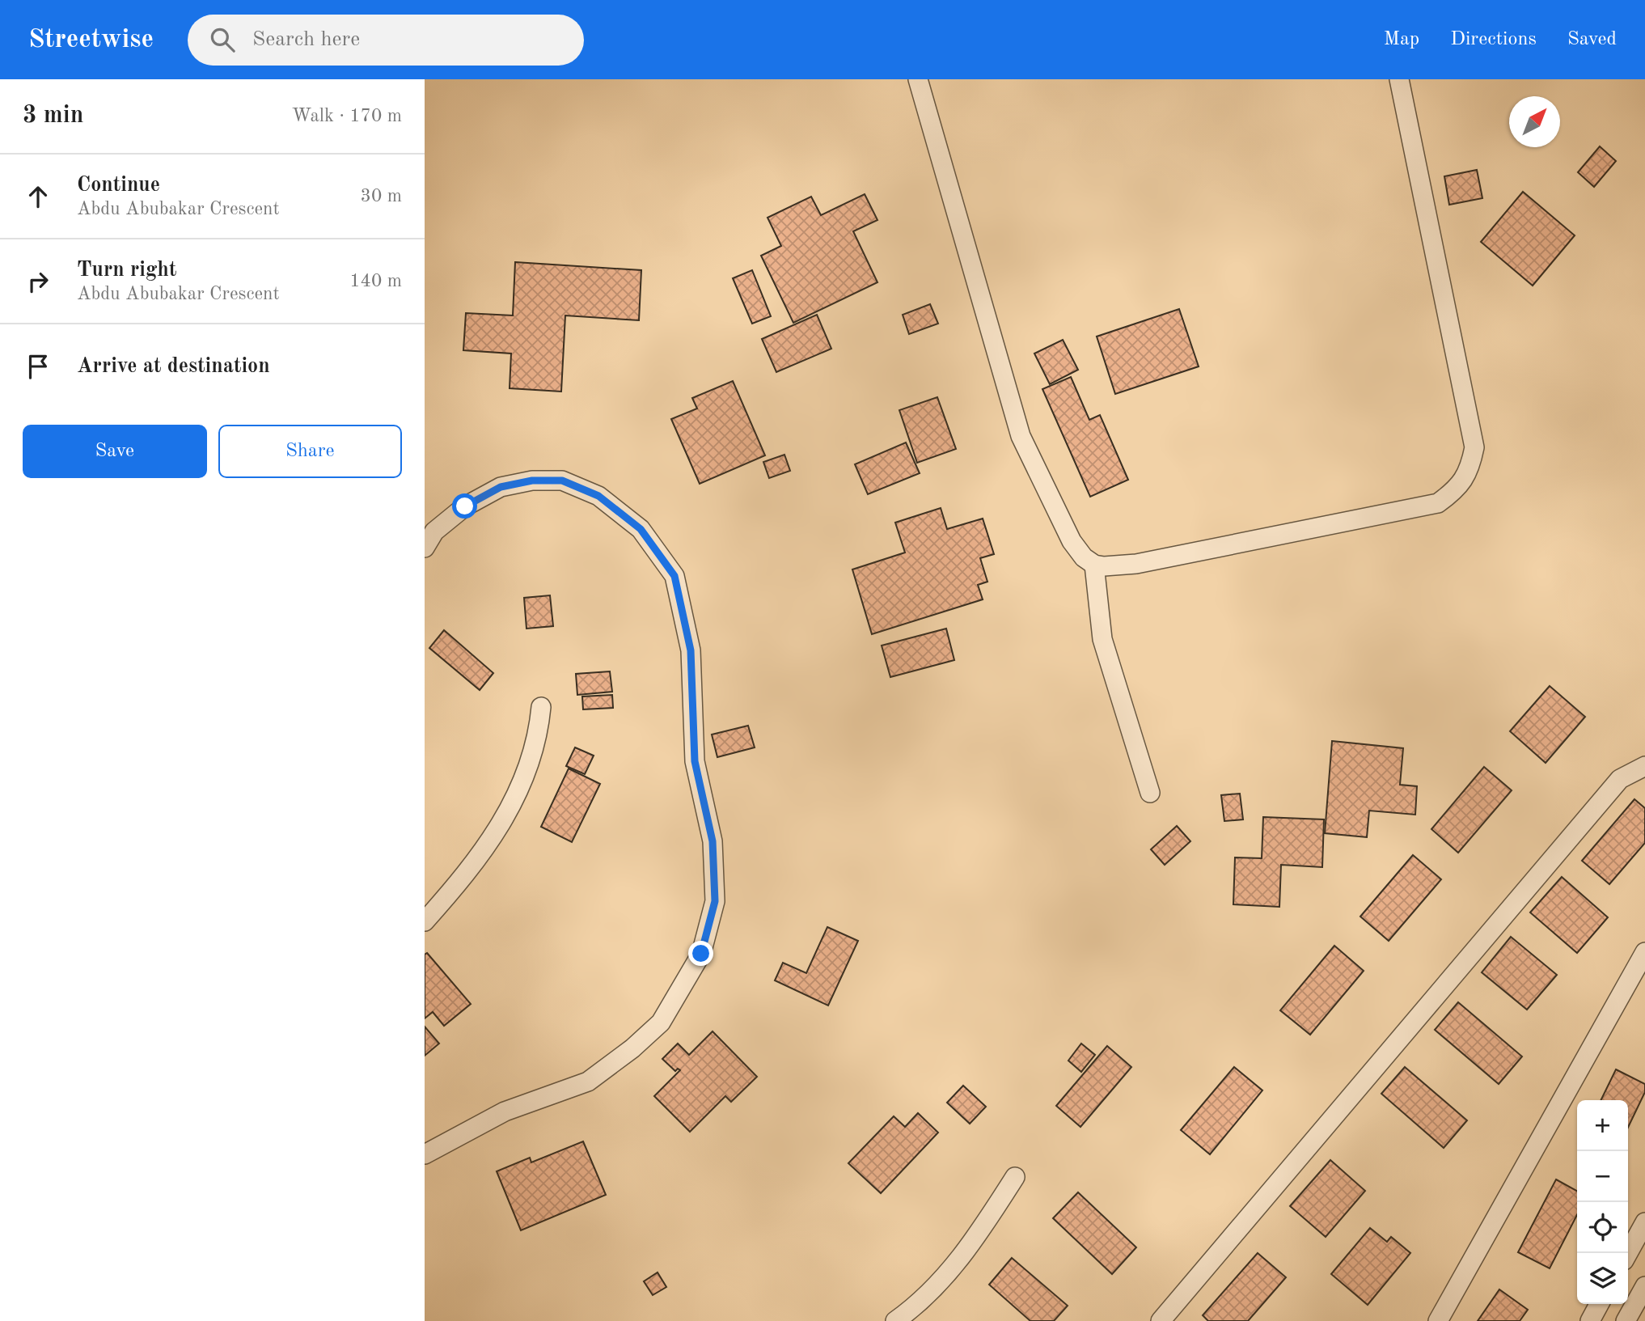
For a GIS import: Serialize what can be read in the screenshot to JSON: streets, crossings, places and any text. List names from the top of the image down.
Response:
{
  "north": "top right",
  "page": {
    "header": "Streetwise",
    "search": "Search here",
    "nav": ["Map", "Directions", "Saved"],
    "heading": ["3 min", "Walk · 170 m"],
    "list": [
      ["Continue", "Abdu Abubakar Crescent", "30 m"],
      ["Turn right", "Abdu Abubakar Crescent", "140 m"],
      "Arrive at destination"
    ],
    "buttons": ["Save", "Share"],
    "map_buttons": ["+", "−"]
  }
}
